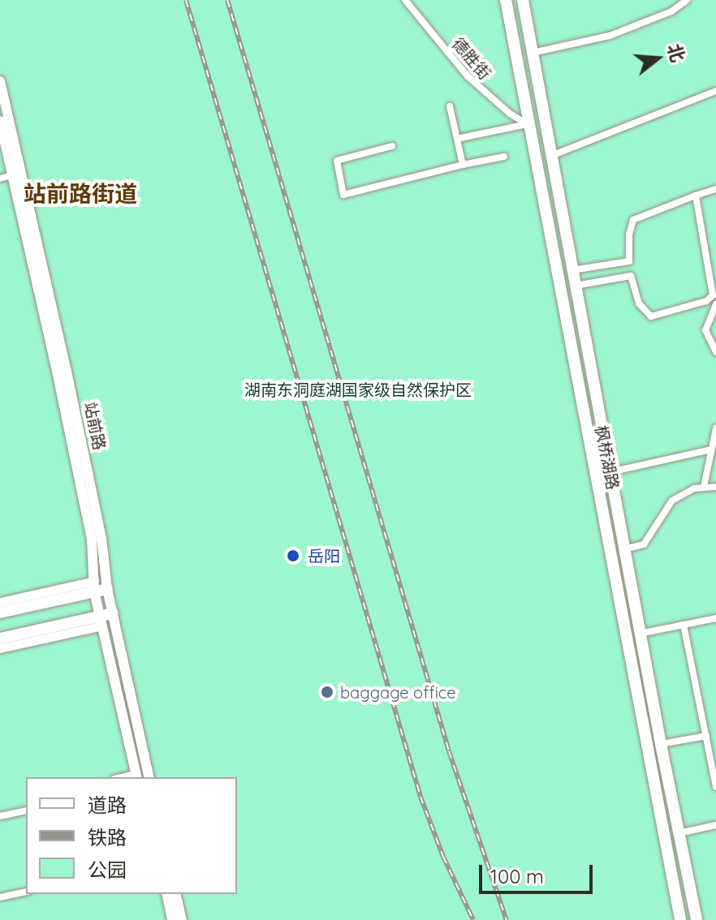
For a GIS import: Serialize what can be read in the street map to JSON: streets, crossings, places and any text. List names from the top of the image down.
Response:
{
  "streets": {
    "main road": ["站前路", "枫桥湖路"],
    "street": ["德胜街"]
  },
  "crossings": [
    ["德胜街", "枫桥湖路"]
  ],
  "districts": ["站前路街道"],
  "parks": ["湖南东洞庭湖国家级自然保护区"],
  "places": ["岳阳", "baggage office"],
  "legend": ["道路", "铁路", "公园"],
  "scale_bar": "100 m",
  "north": "right"
}
